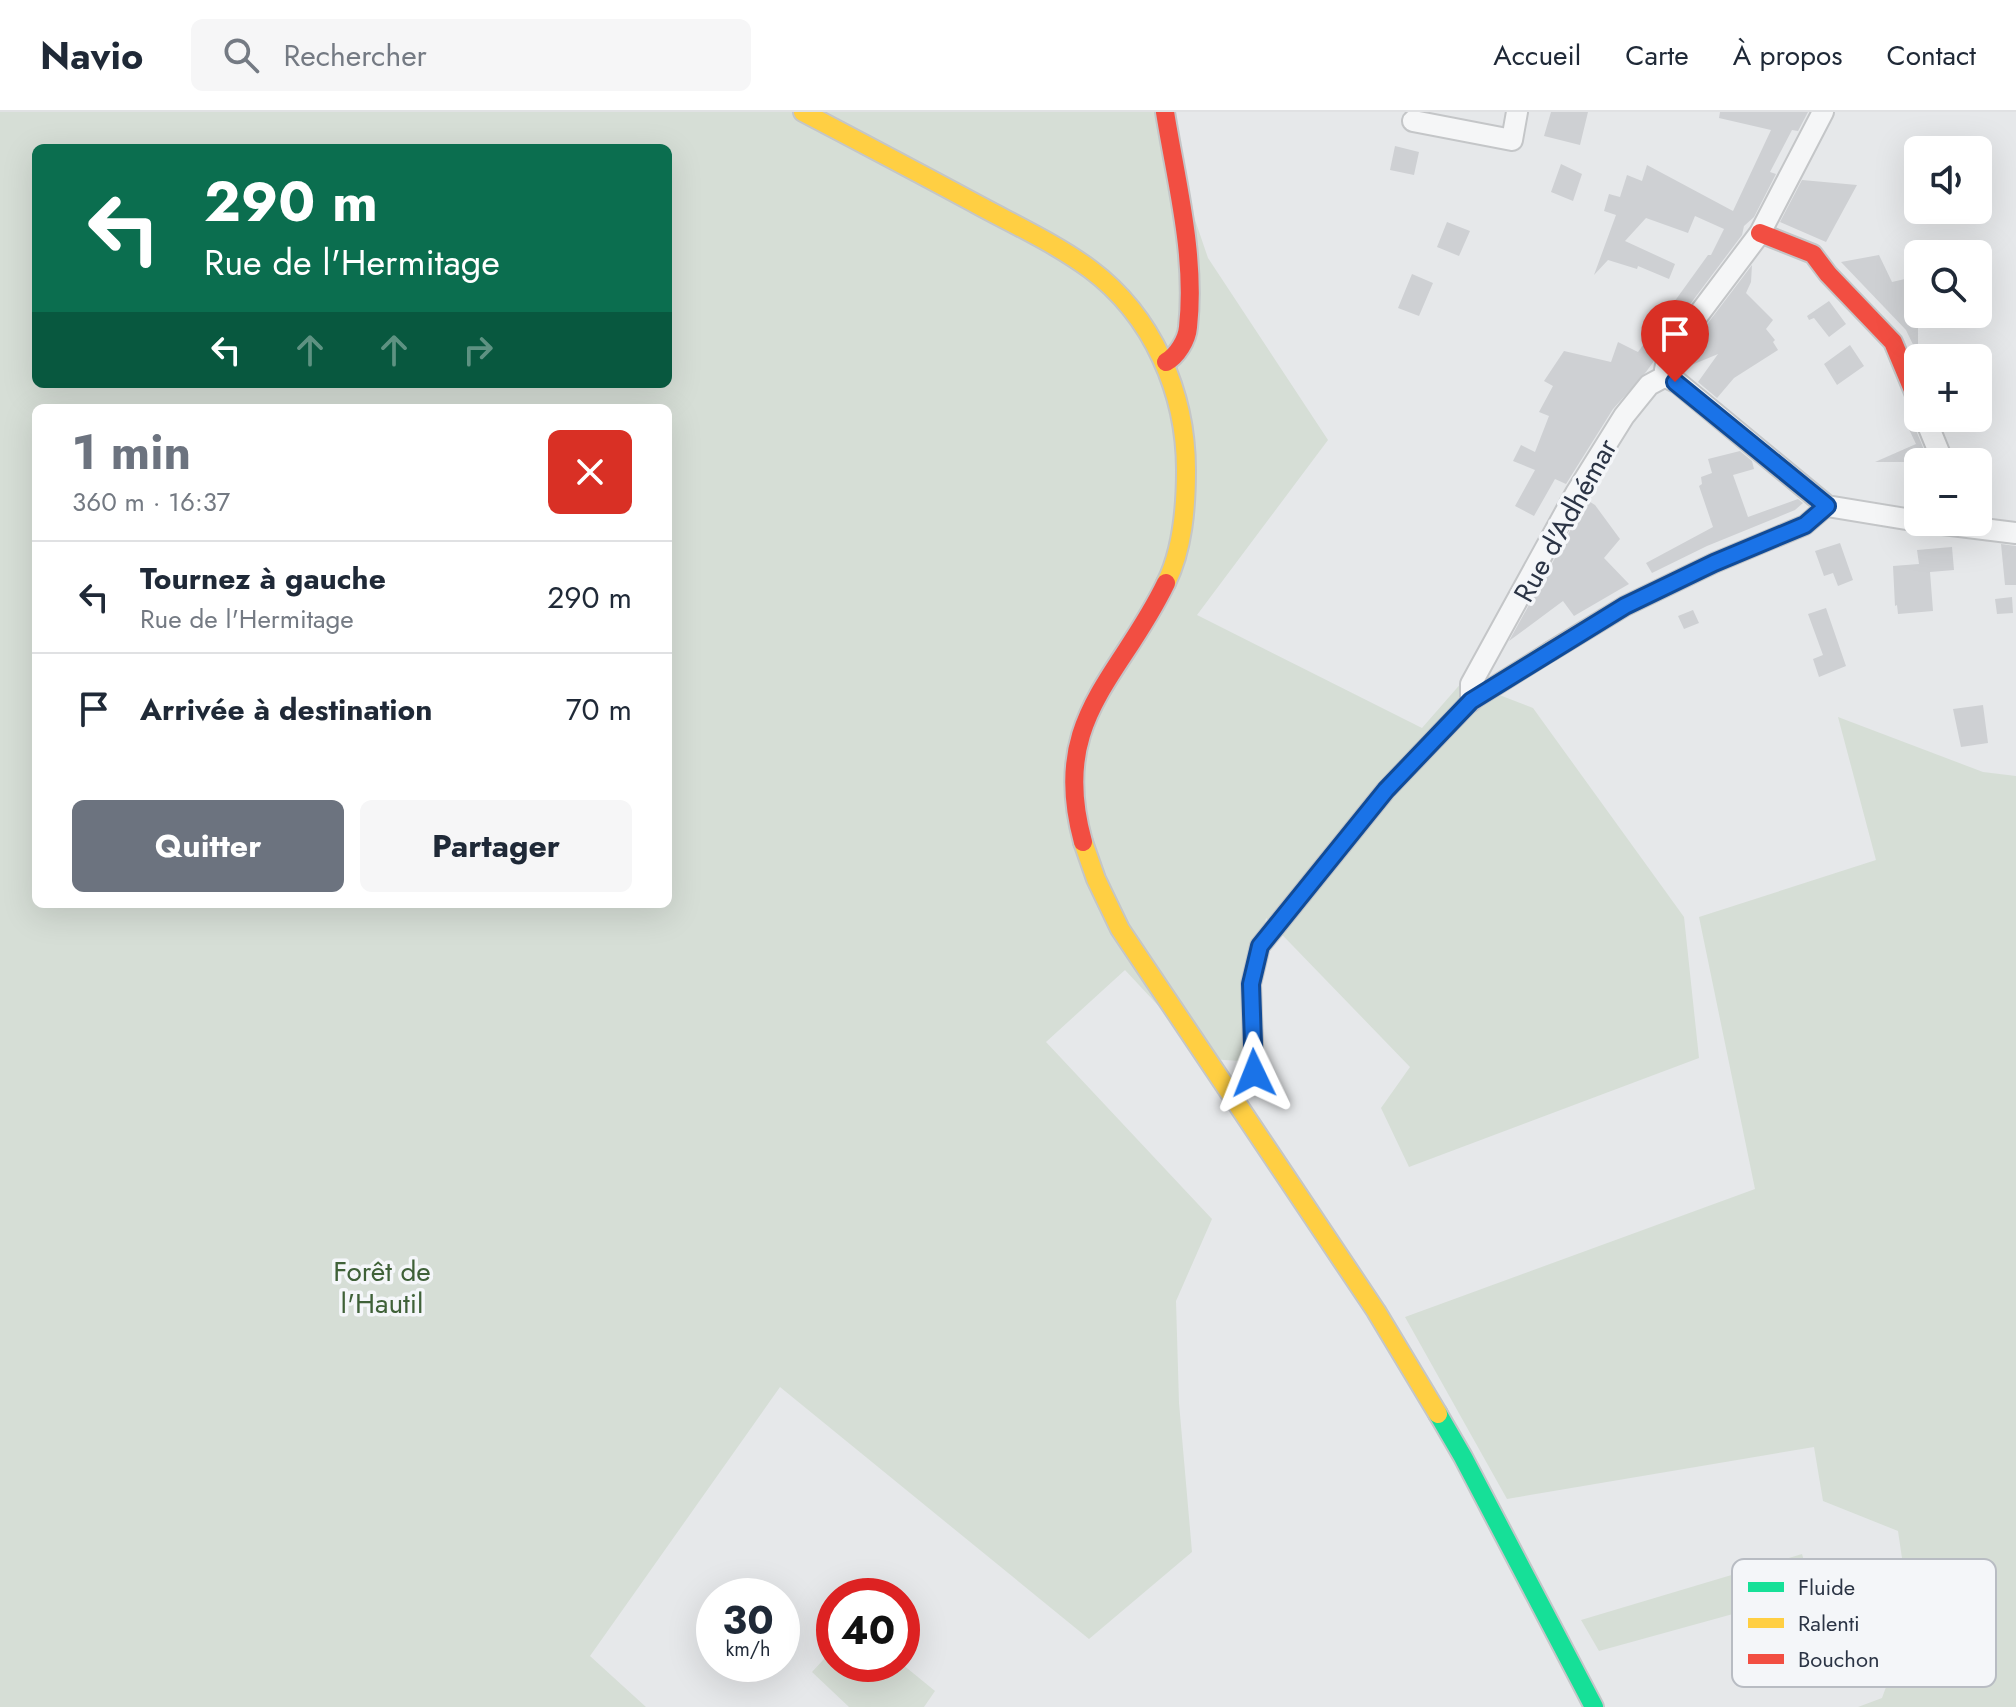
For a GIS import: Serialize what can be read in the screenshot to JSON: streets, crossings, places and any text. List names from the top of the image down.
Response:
{
  "streets": {
    "street": ["Rue d'Adhémar"]
  },
  "parks": ["Forêt de l'Hautil"],
  "legend": ["Fluide", "Ralenti", "Bouchon"],
  "page": {
    "header": "Navio",
    "search": "Rechercher",
    "nav": [
      "Accueil",
      "Carte",
      "À propos",
      "Contact"
    ],
    "map_buttons": ["+", "−"],
    "turn": ["290 m", "Rue de l'Hermitage"],
    "heading": ["1 min", "360 m · 16:37"],
    "list": [
      {
        "name": "Tournez à gauche",
        "note": "Rue de l'Hermitage",
        "value": "290 m"
      },
      {
        "name": "Arrivée à destination",
        "value": "70 m"
      }
    ],
    "buttons": ["Quitter", "Partager"],
    "speed": "30 km/h",
    "limit": "40"
  }
}
